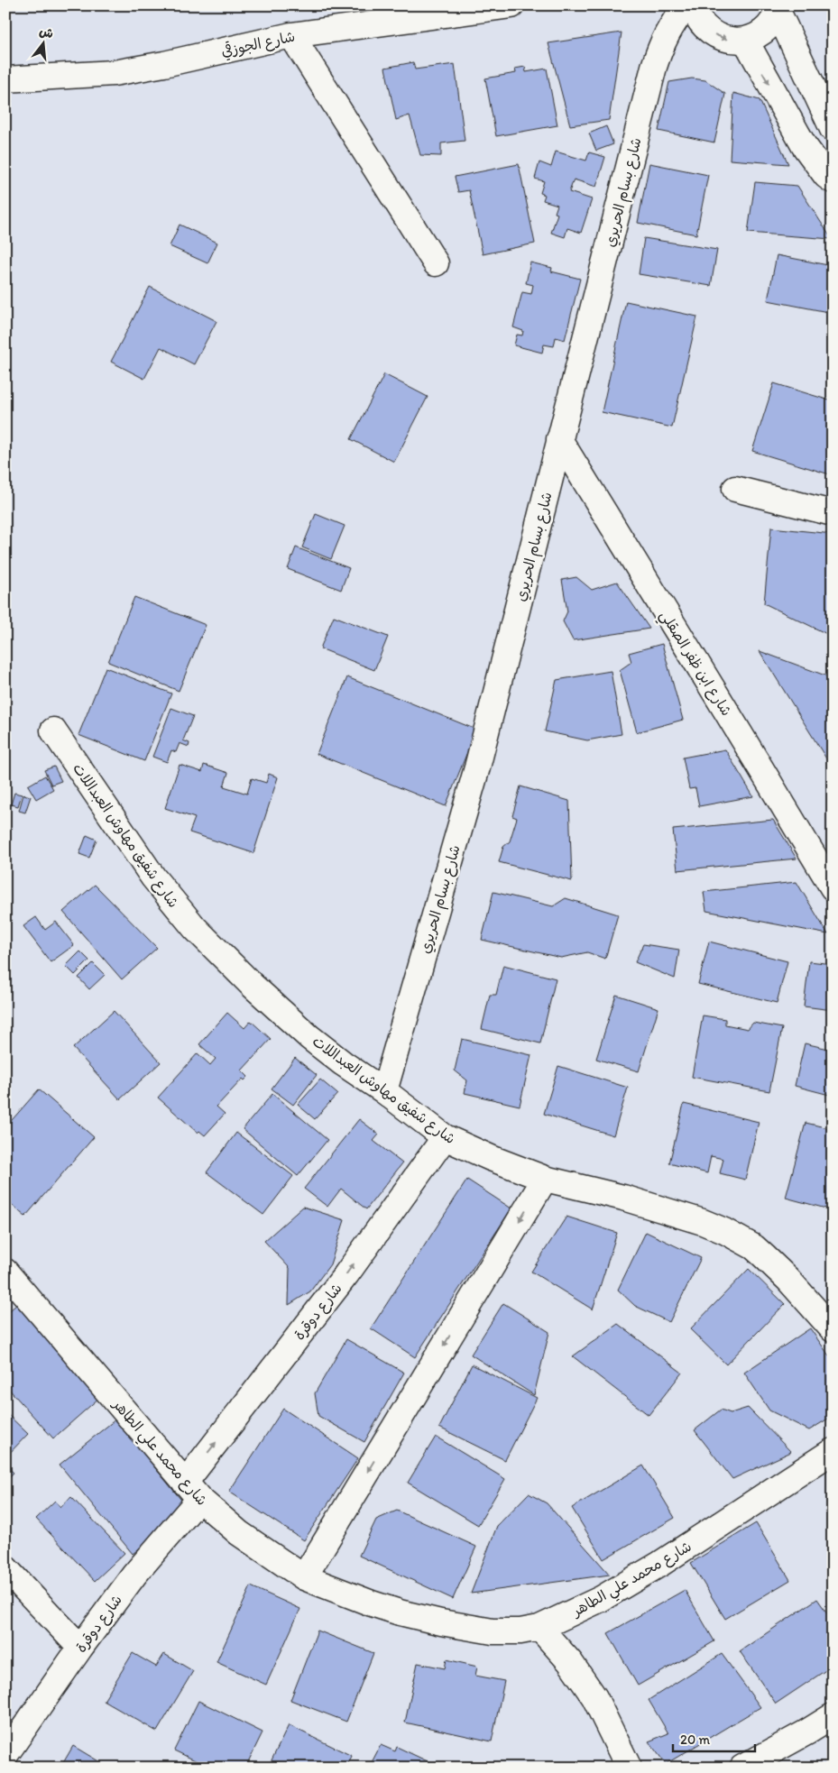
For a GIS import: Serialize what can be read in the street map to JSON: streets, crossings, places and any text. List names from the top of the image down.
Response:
{
  "streets": {
    "street": [
      "شارع الجوزقي",
      "شارع بسام الحريري",
      "شارع ابن ظفر الصقلي",
      "شارع شفيق مهاوش العبداللات",
      "شارع دوقرة",
      "شارع محمد علي الطاهر"
    ]
  },
  "crossings": [
    ["شارع بسام الحريري", "شارع ابن ظفر الصقلي"],
    ["شارع بسام الحريري", "شارع شفيق مهاوش العبداللات"],
    ["شارع شفيق مهاوش العبداللات", "شارع دوقرة"],
    ["شارع دوقرة", "شارع محمد علي الطاهر"]
  ],
  "scale_bar": "20 m",
  "north": "top"
}
